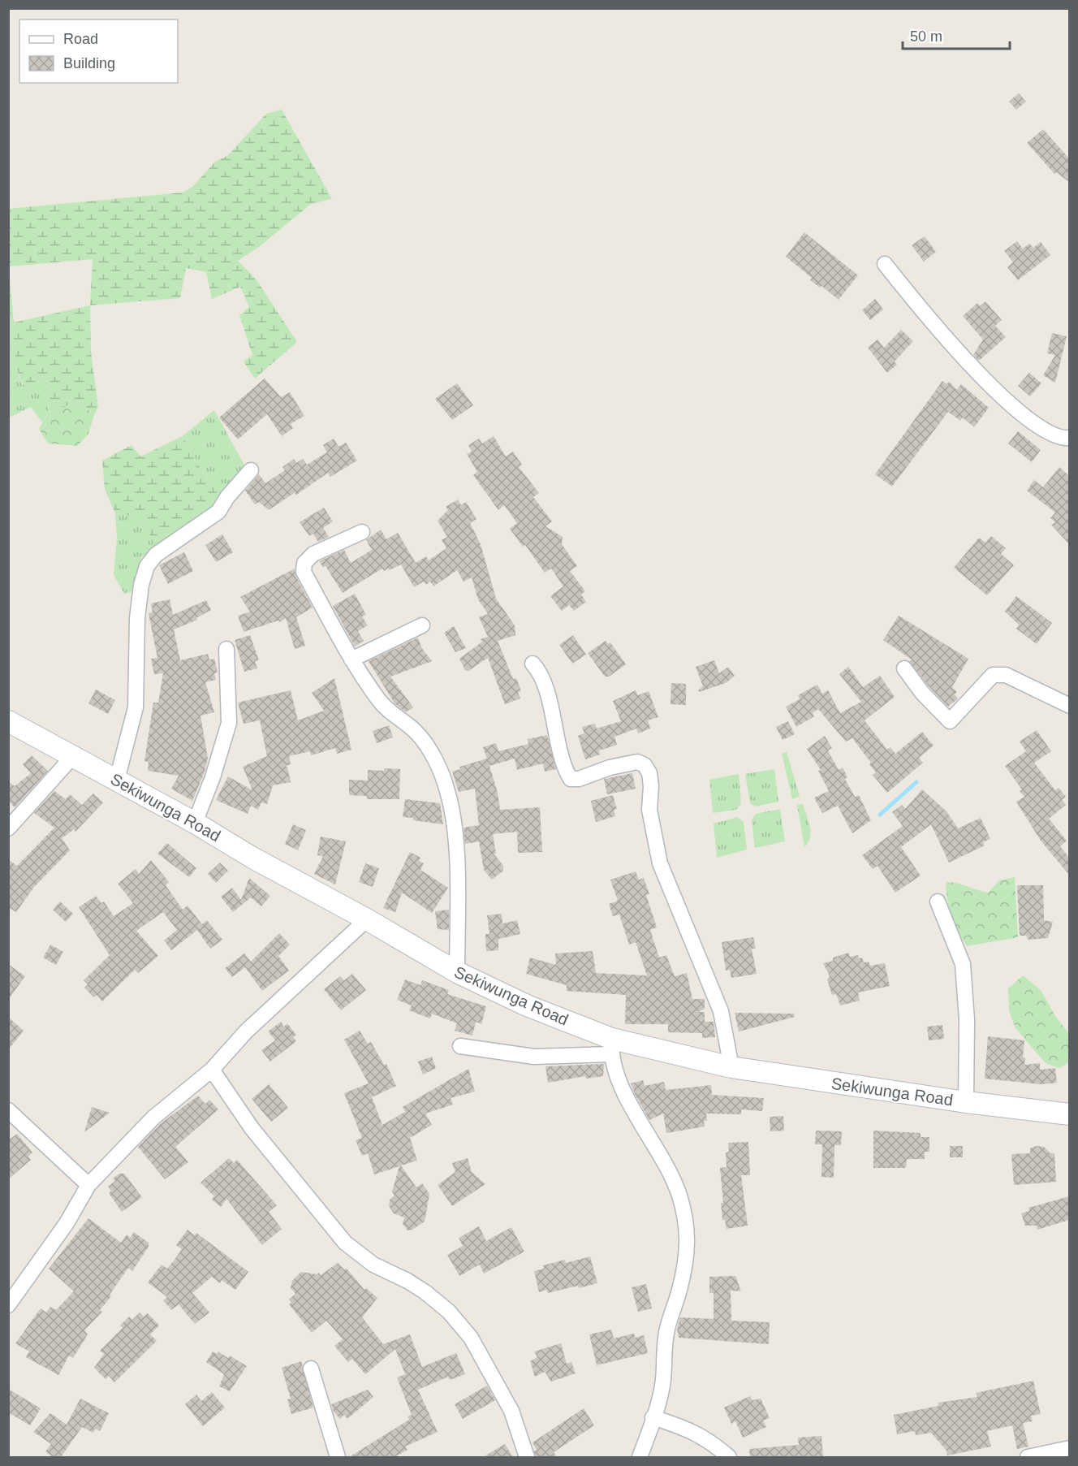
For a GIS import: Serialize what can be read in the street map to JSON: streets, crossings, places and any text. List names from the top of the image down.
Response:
{
  "streets": {
    "main road": ["Sekiwunga Road"]
  },
  "legend": ["Road", "Building"],
  "scale_bar": "50 m"
}
